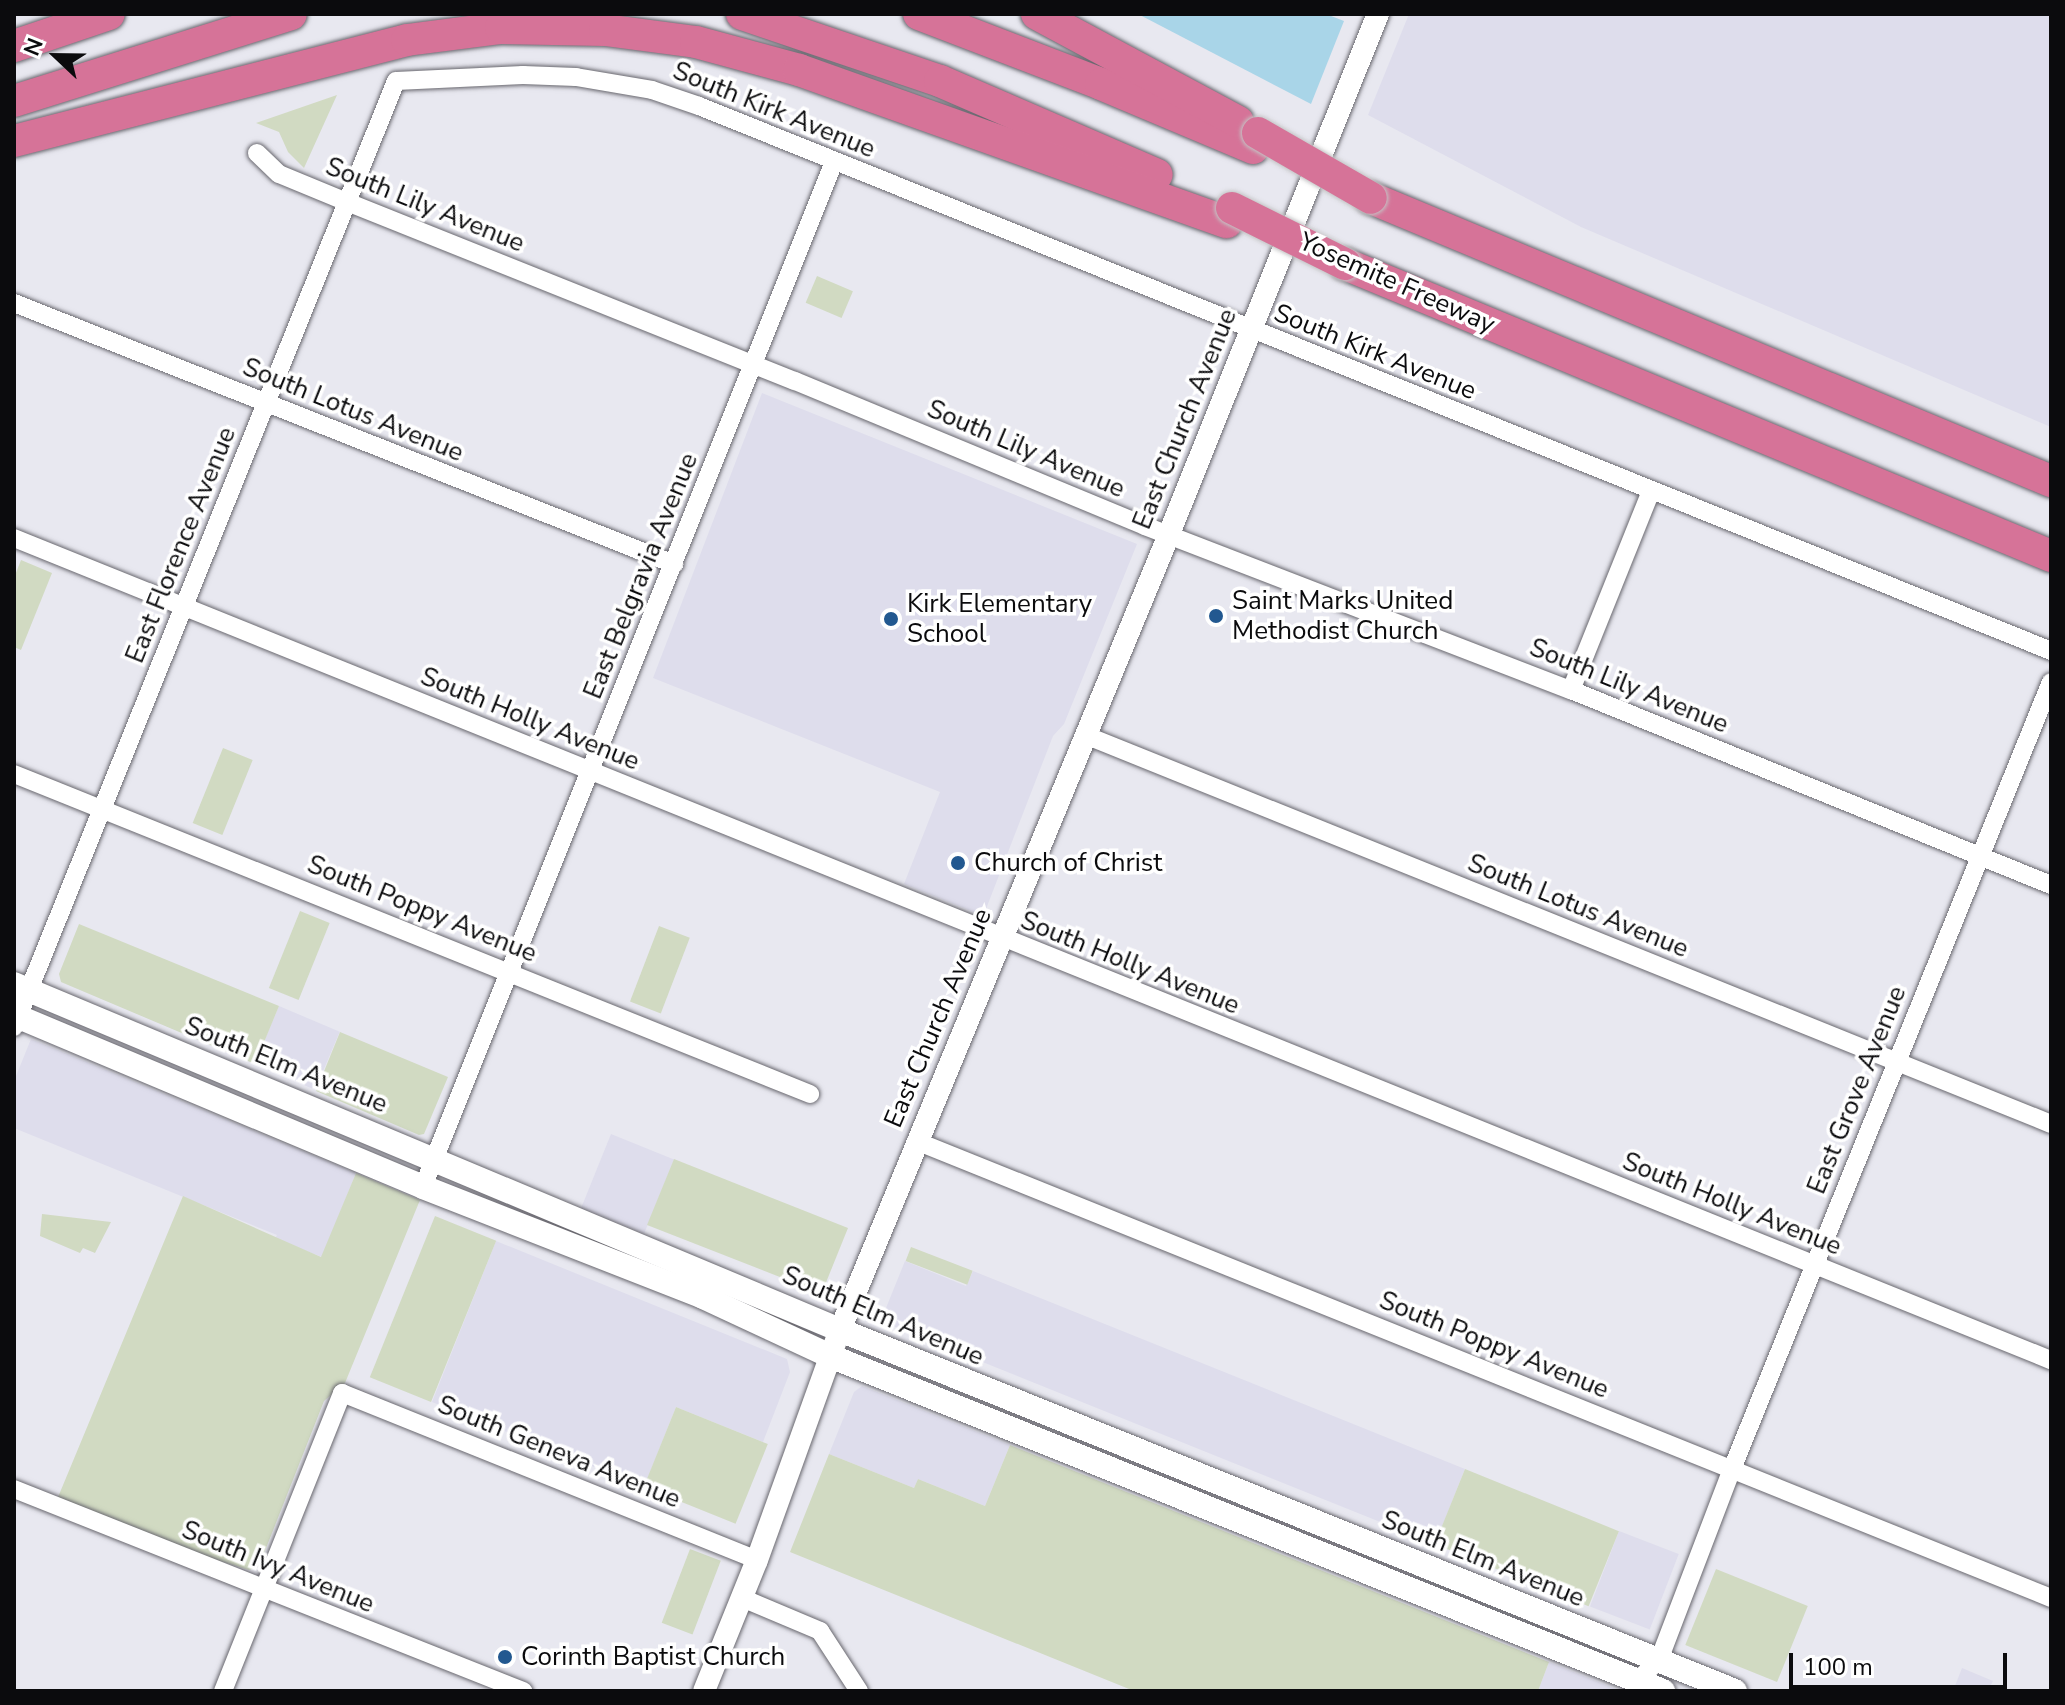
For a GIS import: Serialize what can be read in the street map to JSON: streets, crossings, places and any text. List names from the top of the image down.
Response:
{
  "streets": {
    "highway": ["Yosemite Freeway"],
    "main road": ["South Elm Avenue"],
    "street": [
      "South Kirk Avenue",
      "South Lily Avenue",
      "South Lotus Avenue",
      "East Church Avenue",
      "East Florence Avenue",
      "East Belgravia Avenue",
      "South Holly Avenue",
      "South Poppy Avenue",
      "East Grove Avenue",
      "South Geneva Avenue",
      "South Ivy Avenue"
    ]
  },
  "crossings": [
    ["South Kirk Avenue", "East Church Avenue"],
    ["South Kirk Avenue", "East Florence Avenue"],
    ["South Kirk Avenue", "East Belgravia Avenue"],
    ["South Lily Avenue", "East Church Avenue"],
    ["South Lily Avenue", "East Florence Avenue"],
    ["South Lily Avenue", "East Belgravia Avenue"],
    ["South Lily Avenue", "East Grove Avenue"],
    ["South Lotus Avenue", "East Church Avenue"],
    ["South Lotus Avenue", "East Florence Avenue"],
    ["South Lotus Avenue", "East Belgravia Avenue"],
    ["South Lotus Avenue", "East Grove Avenue"],
    ["East Church Avenue", "South Holly Avenue"],
    ["East Church Avenue", "South Poppy Avenue"],
    ["East Church Avenue", "South Elm Avenue"],
    ["East Church Avenue", "South Geneva Avenue"],
    ["East Florence Avenue", "South Holly Avenue"],
    ["East Florence Avenue", "South Poppy Avenue"],
    ["East Florence Avenue", "South Elm Avenue"],
    ["East Belgravia Avenue", "South Holly Avenue"],
    ["East Belgravia Avenue", "South Poppy Avenue"],
    ["East Belgravia Avenue", "South Elm Avenue"],
    ["South Holly Avenue", "East Grove Avenue"],
    ["South Poppy Avenue", "East Grove Avenue"],
    ["South Elm Avenue", "East Grove Avenue"],
    ["South Geneva Avenue", "South Ivy Avenue"]
  ],
  "places": [
    "Saint Marks United Methodist Church",
    "Kirk Elementary School",
    "Church of Christ",
    "Corinth Baptist Church"
  ],
  "scale_bar": "100 m",
  "north": "left"
}
